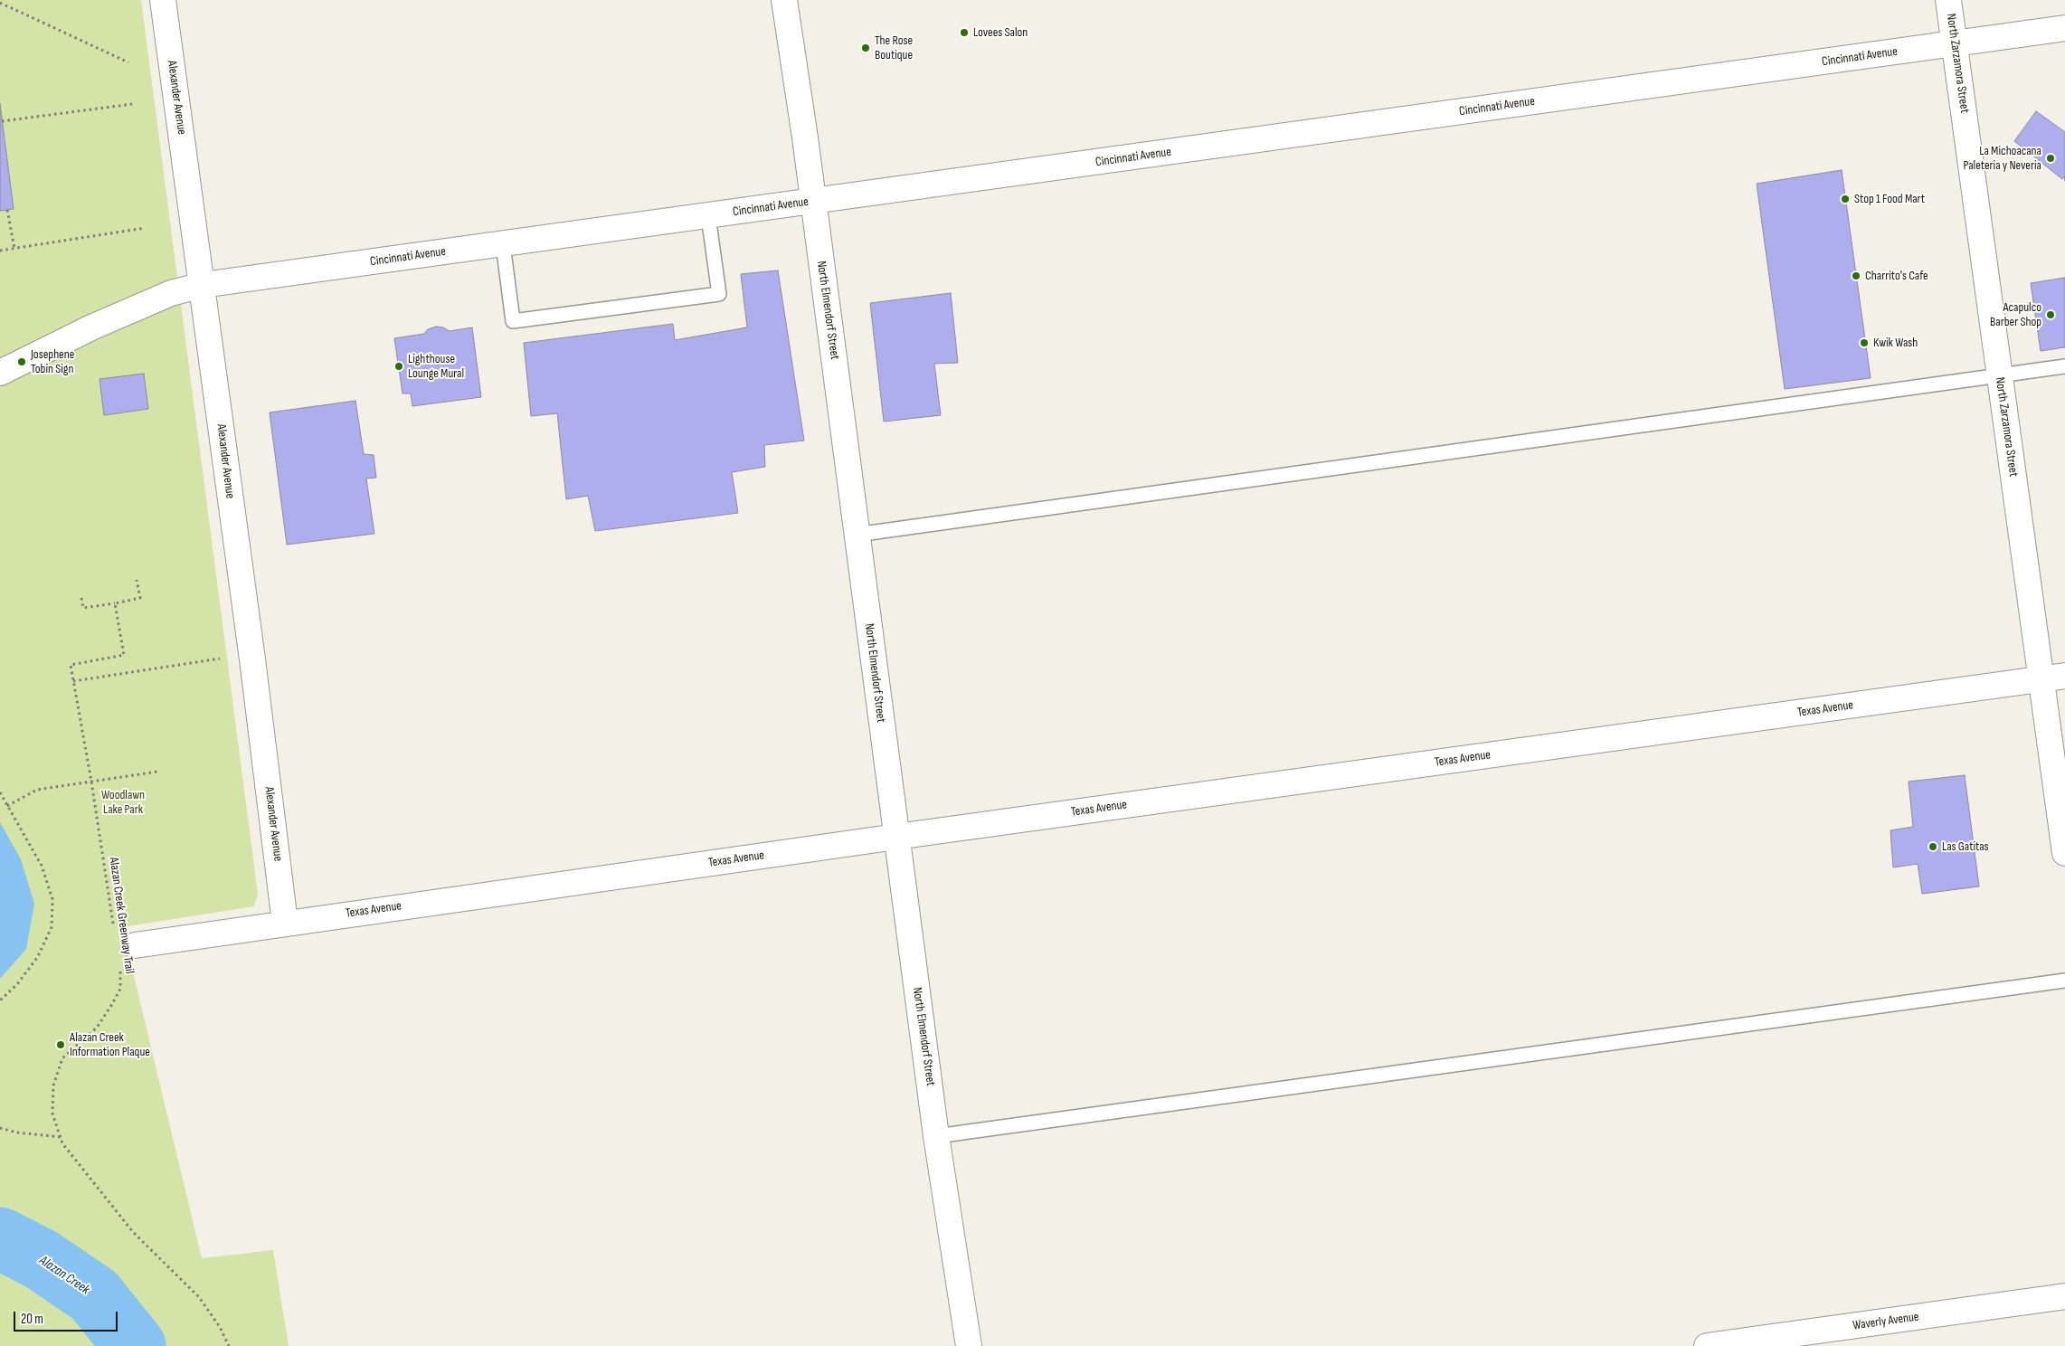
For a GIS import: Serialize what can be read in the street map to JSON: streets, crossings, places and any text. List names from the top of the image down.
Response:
{
  "streets": {
    "street": [
      "Cincinnati Avenue",
      "North Zarzamora Street",
      "Alexander Avenue",
      "North Elmendorf Street",
      "Texas Avenue",
      "Waverly Avenue"
    ],
    "path": ["Alazan Creek Greenway Trail"]
  },
  "crossings": [
    ["Cincinnati Avenue", "North Zarzamora Street"],
    ["Cincinnati Avenue", "Alexander Avenue"],
    ["Cincinnati Avenue", "North Elmendorf Street"],
    ["North Zarzamora Street", "Texas Avenue"],
    ["Alexander Avenue", "Texas Avenue"],
    ["North Elmendorf Street", "Texas Avenue"]
  ],
  "water": ["Alazan Creek"],
  "parks": ["Woodlawn Lake Park"],
  "places": [
    "Lovees Salon",
    "The Rose Boutique",
    "La Michoacana Paleteria y Neveria",
    "Stop 1 Food Mart",
    "Charrito's Cafe",
    "Acapulco Barber Shop",
    "Kwik Wash",
    "Josephene Tobin Sign",
    "Lighthouse Lounge Mural",
    "Las Gatitas",
    "Alazan Creek Information Plaque"
  ],
  "scale_bar": "20 m"
}
